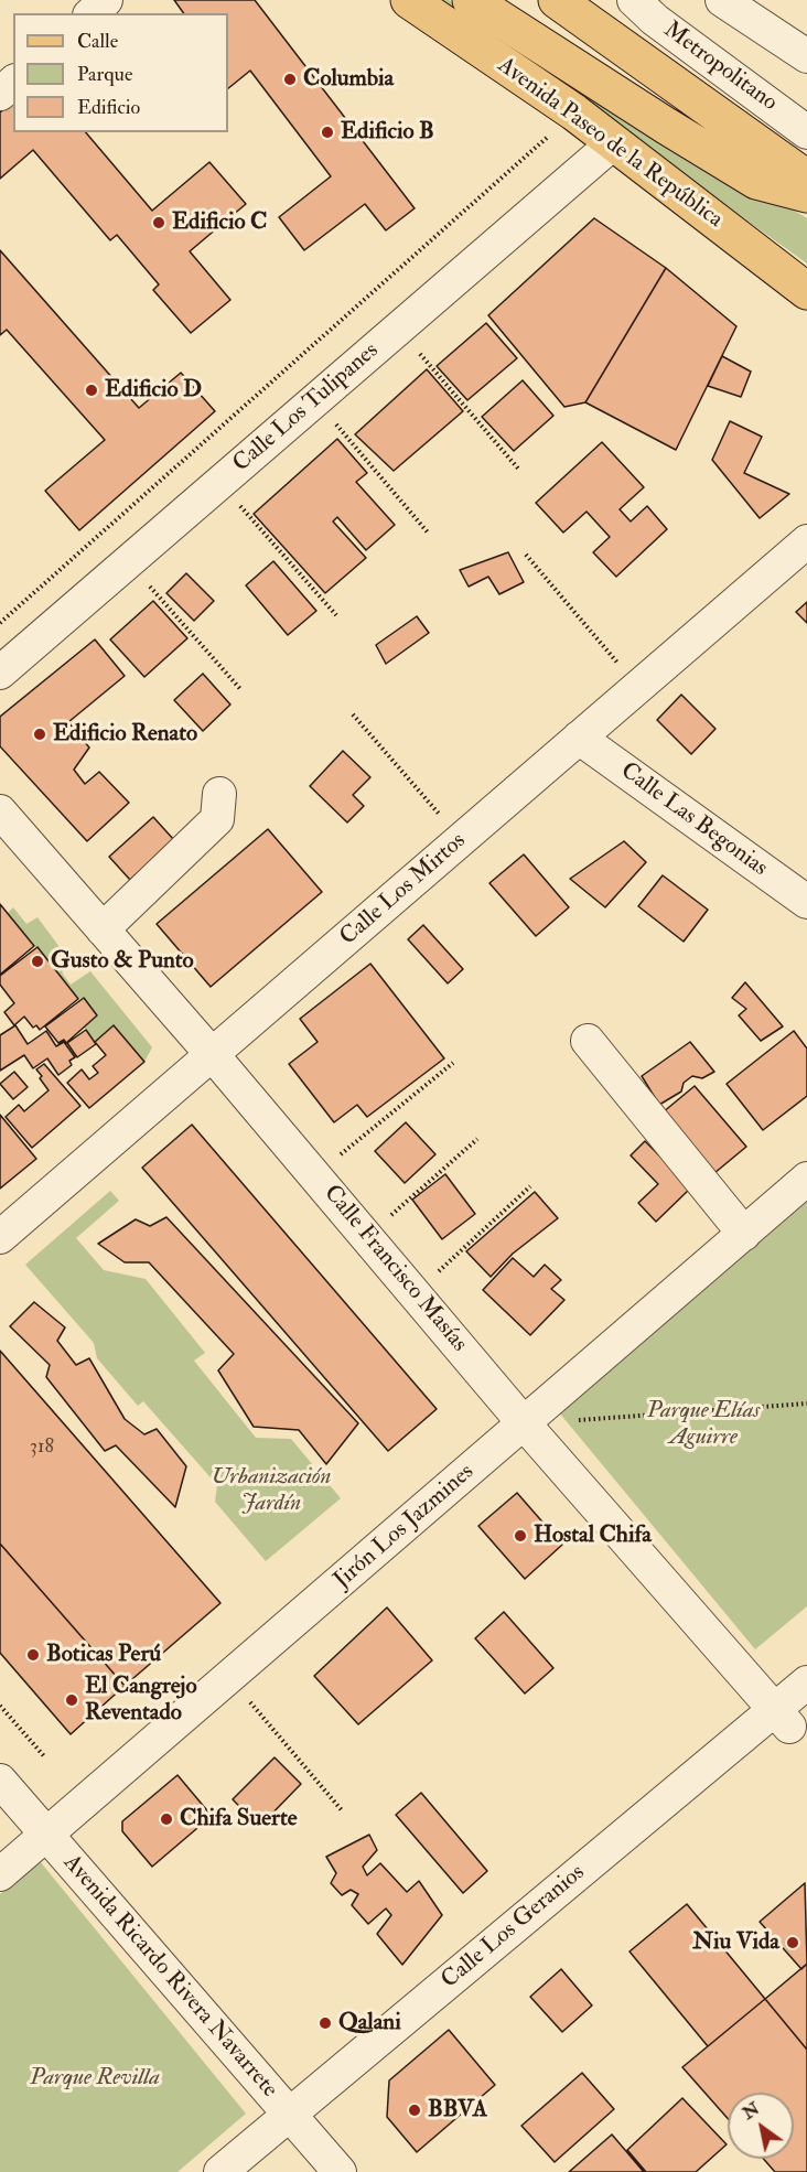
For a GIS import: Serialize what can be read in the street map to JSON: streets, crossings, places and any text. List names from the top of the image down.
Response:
{
  "streets": {
    "main road": ["Avenida Paseo de la República"],
    "street": [
      "Metropolitano",
      "Calle Los Tulipanes",
      "Calle Las Begonias",
      "Calle Los Mirtos",
      "Calle Francisco Masías",
      "Jirón Los Jazmines",
      "Calle Los Geranios",
      "Avenida Ricardo Rivera Navarrete"
    ]
  },
  "crossings": [
    ["Avenida Paseo de la República", "Calle Los Tulipanes"],
    ["Calle Las Begonias", "Calle Los Mirtos"],
    ["Calle Los Mirtos", "Calle Francisco Masías"],
    ["Calle Francisco Masías", "Jirón Los Jazmines"],
    ["Calle Francisco Masías", "Calle Los Geranios"],
    ["Jirón Los Jazmines", "Avenida Ricardo Rivera Navarrete"],
    ["Calle Los Geranios", "Avenida Ricardo Rivera Navarrete"]
  ],
  "parks": ["Parque Elías Aguirre", "Urbanización Jardín", "Parque Revilla"],
  "places": [
    "Columbia",
    "Edificio B",
    "Edificio C",
    "Edificio D",
    "Edificio Renato",
    "Gusto & Punto",
    "Hostal Chifa",
    "Boticas Perú",
    "El Cangrejo Reventado",
    "Chifa Suerte",
    "Niu Vida",
    "Qalani",
    "BBVA"
  ],
  "house_numbers": ["318"],
  "legend": ["Calle", "Parque", "Edificio"],
  "north": "top left"
}
